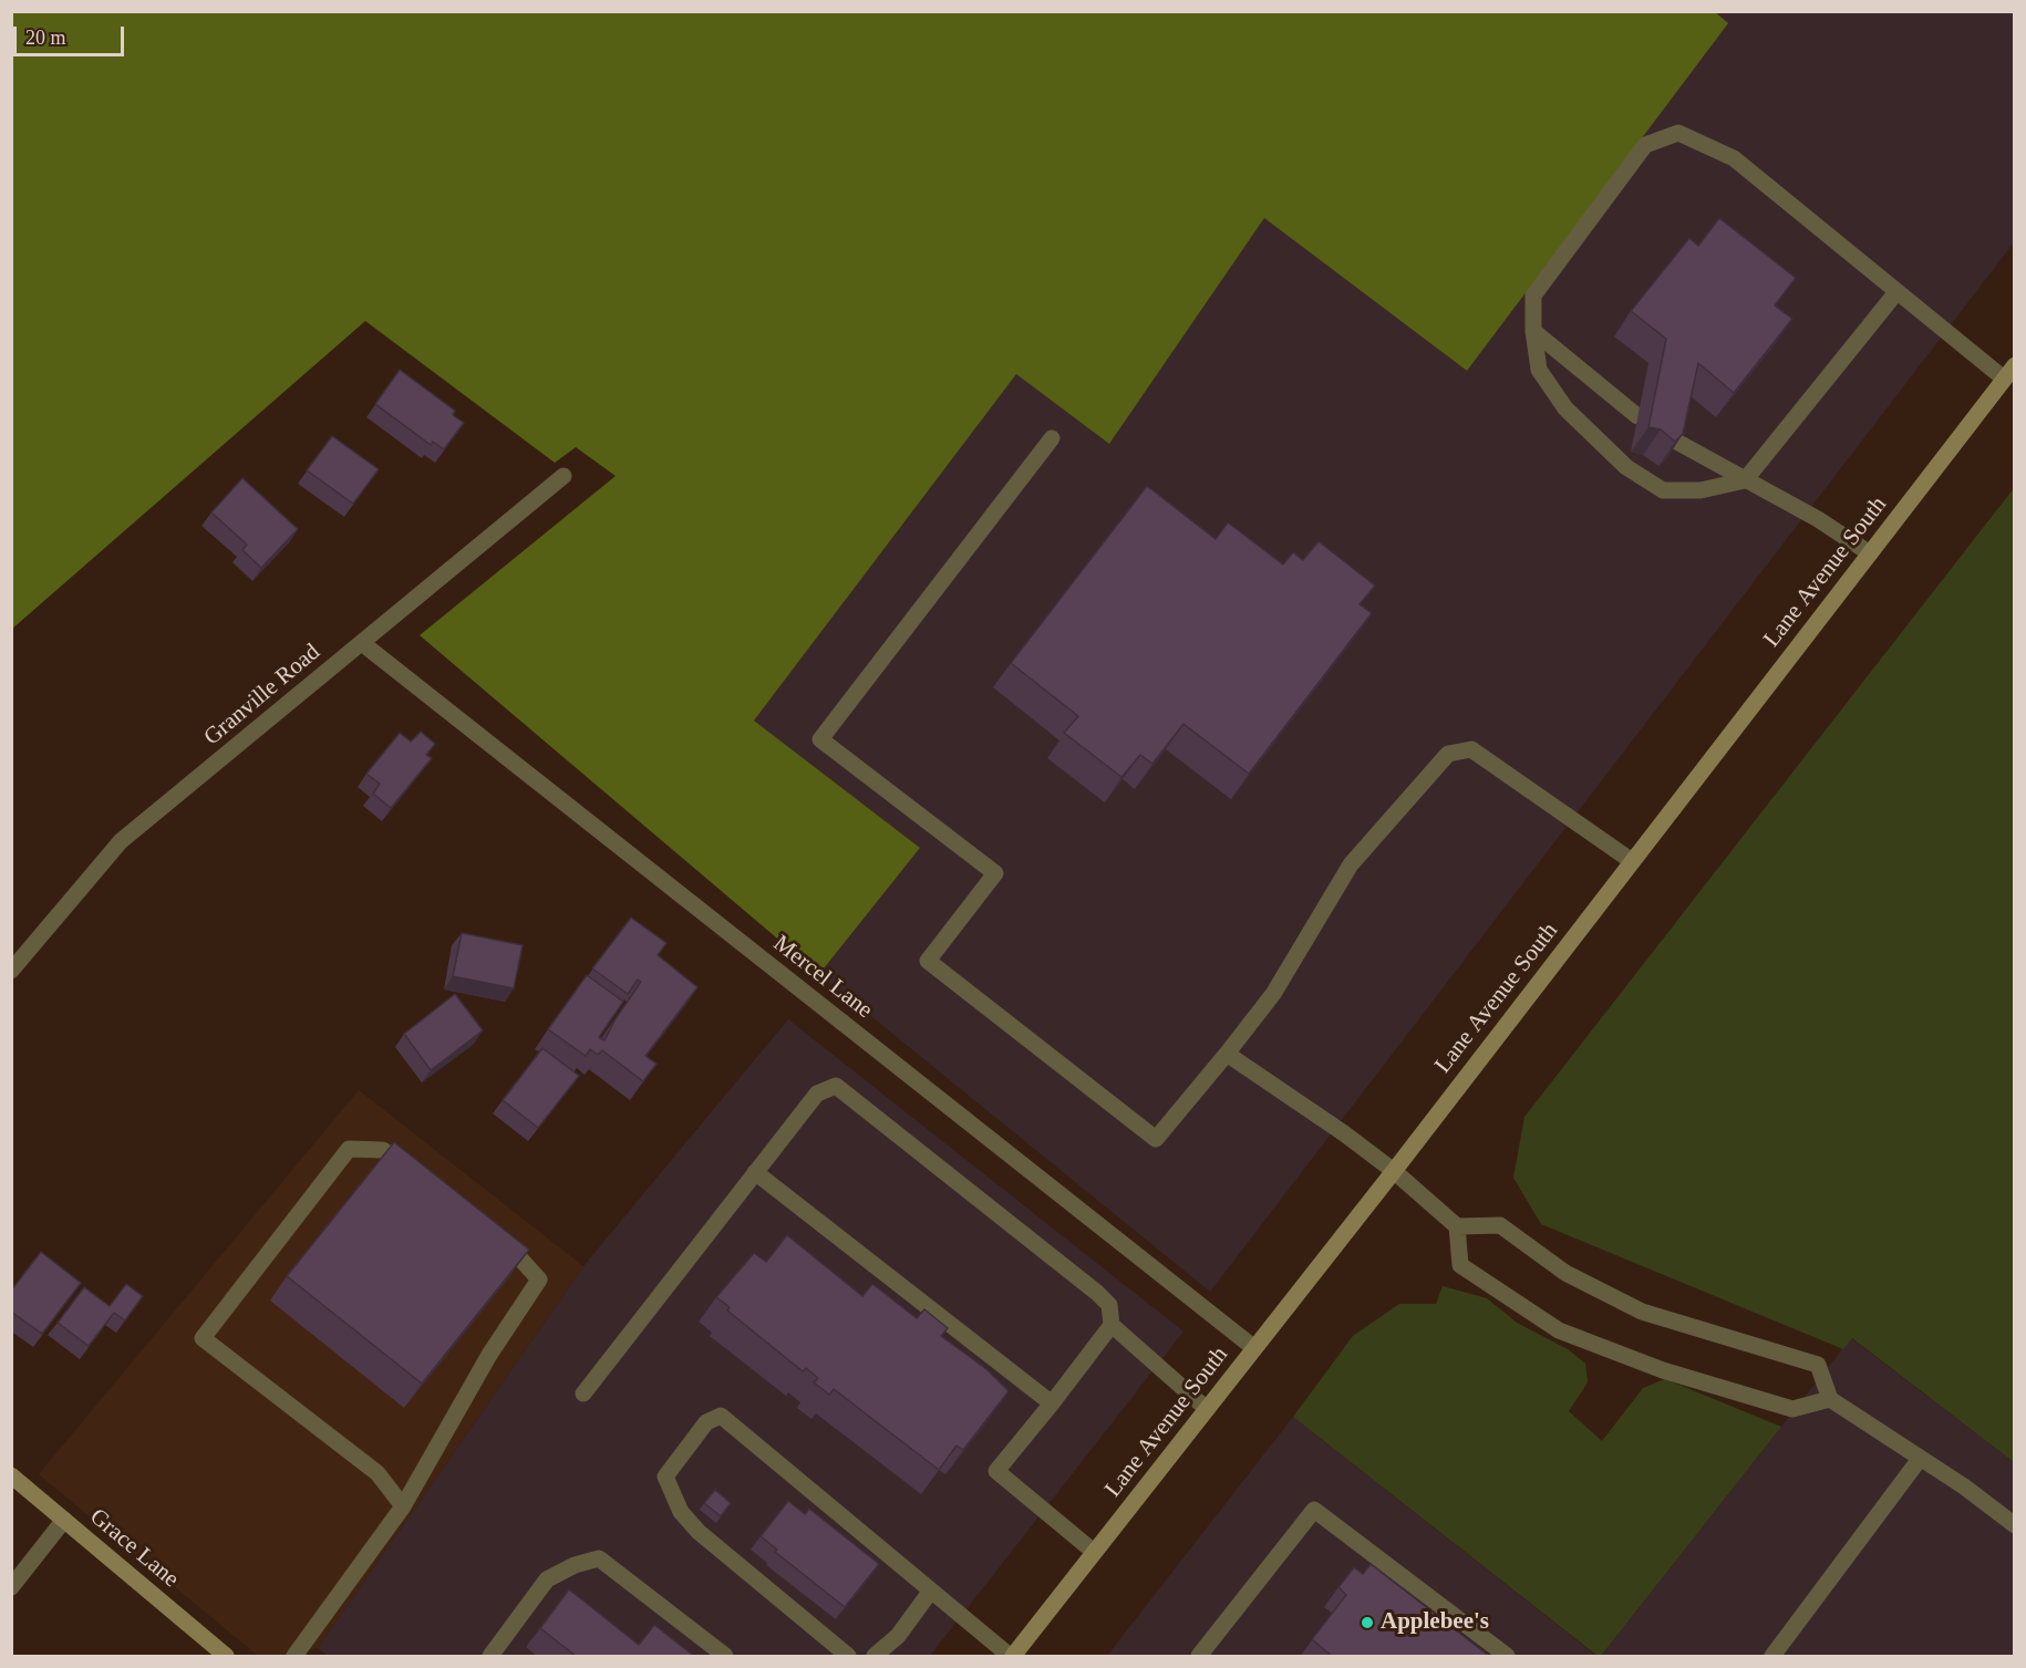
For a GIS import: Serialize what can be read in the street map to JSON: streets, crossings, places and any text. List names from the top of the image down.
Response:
{
  "streets": {
    "main road": ["Lane Avenue South", "Grace Lane"],
    "street": ["Granville Road", "Mercel Lane"]
  },
  "crossings": [
    ["Lane Avenue South", "Mercel Lane"],
    ["Granville Road", "Mercel Lane"]
  ],
  "places": ["Applebee's"],
  "scale_bar": "20 m"
}
